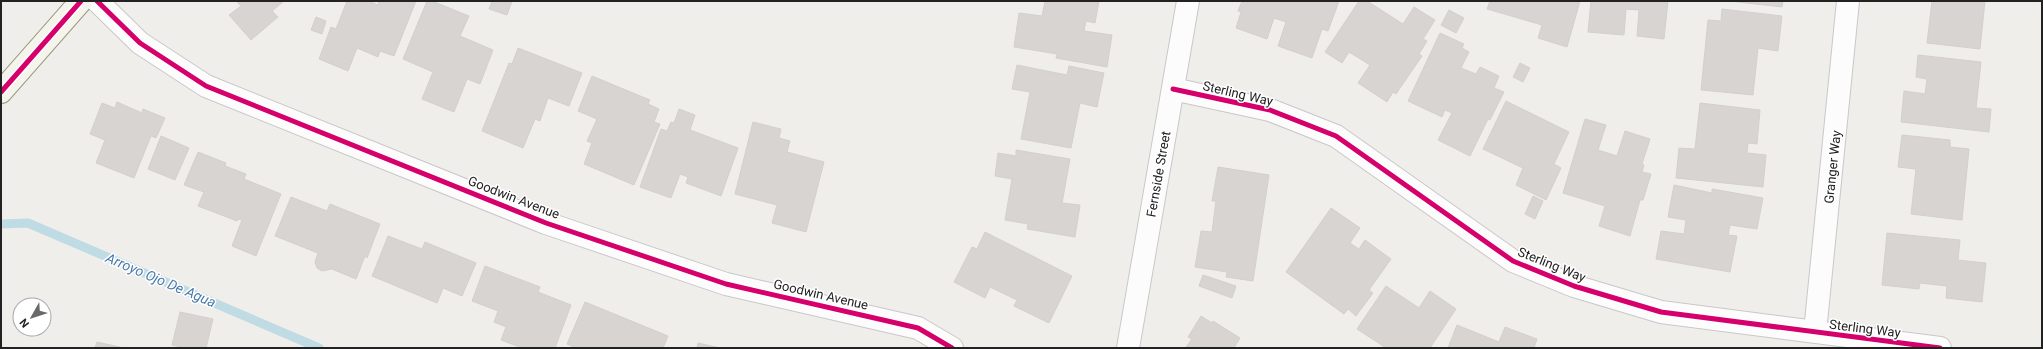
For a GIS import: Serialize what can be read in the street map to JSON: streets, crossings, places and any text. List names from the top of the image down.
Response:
{
  "streets": {
    "street": [
      "Sterling Way",
      "Granger Way",
      "Fernside Street",
      "Goodwin Avenue"
    ]
  },
  "crossings": [
    ["Sterling Way", "Granger Way"],
    ["Sterling Way", "Fernside Street"]
  ],
  "water": ["Arroyo Ojo De Agua"],
  "north": "bottom left"
}
